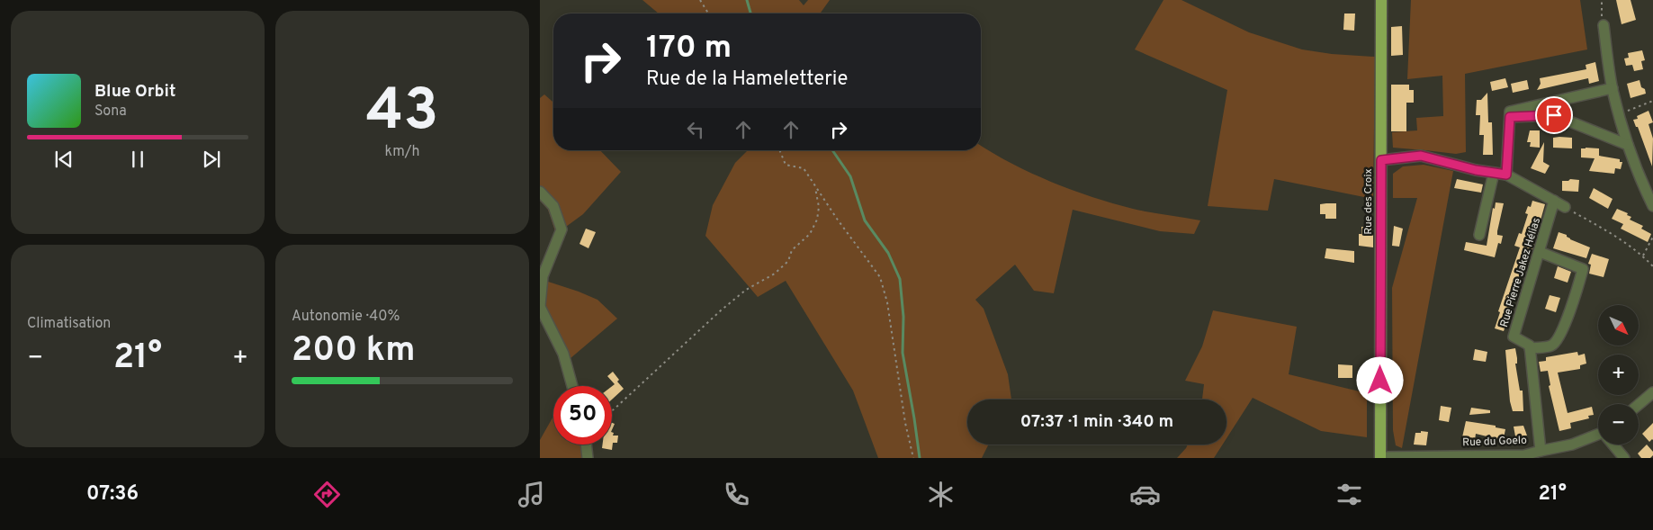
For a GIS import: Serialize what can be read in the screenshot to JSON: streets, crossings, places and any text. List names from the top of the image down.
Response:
{
  "streets": {
    "main road": ["Rue des Croix"],
    "street": ["Rue Pierre Jakez Hélias", "Rue du Goelo"]
  },
  "crossings": [
    ["Rue des Croix", "Rue du Goelo"]
  ],
  "north": "bottom right",
  "page": {
    "tile": [
      ["43", "km/h"],
      "Climatisation",
      ["Autonomie · 40%", "200 km"]
    ],
    "turn": ["170 m", "Rue de la Hameletterie"],
    "song": ["Blue Orbit", "Sona"],
    "map_buttons": ["+", "−"],
    "heat": ["−", "21°", "+"],
    "limit": "50",
    "trip": "07:37 · 1 min · 340 m",
    "tabs": ["07:36", "21°"]
  }
}
